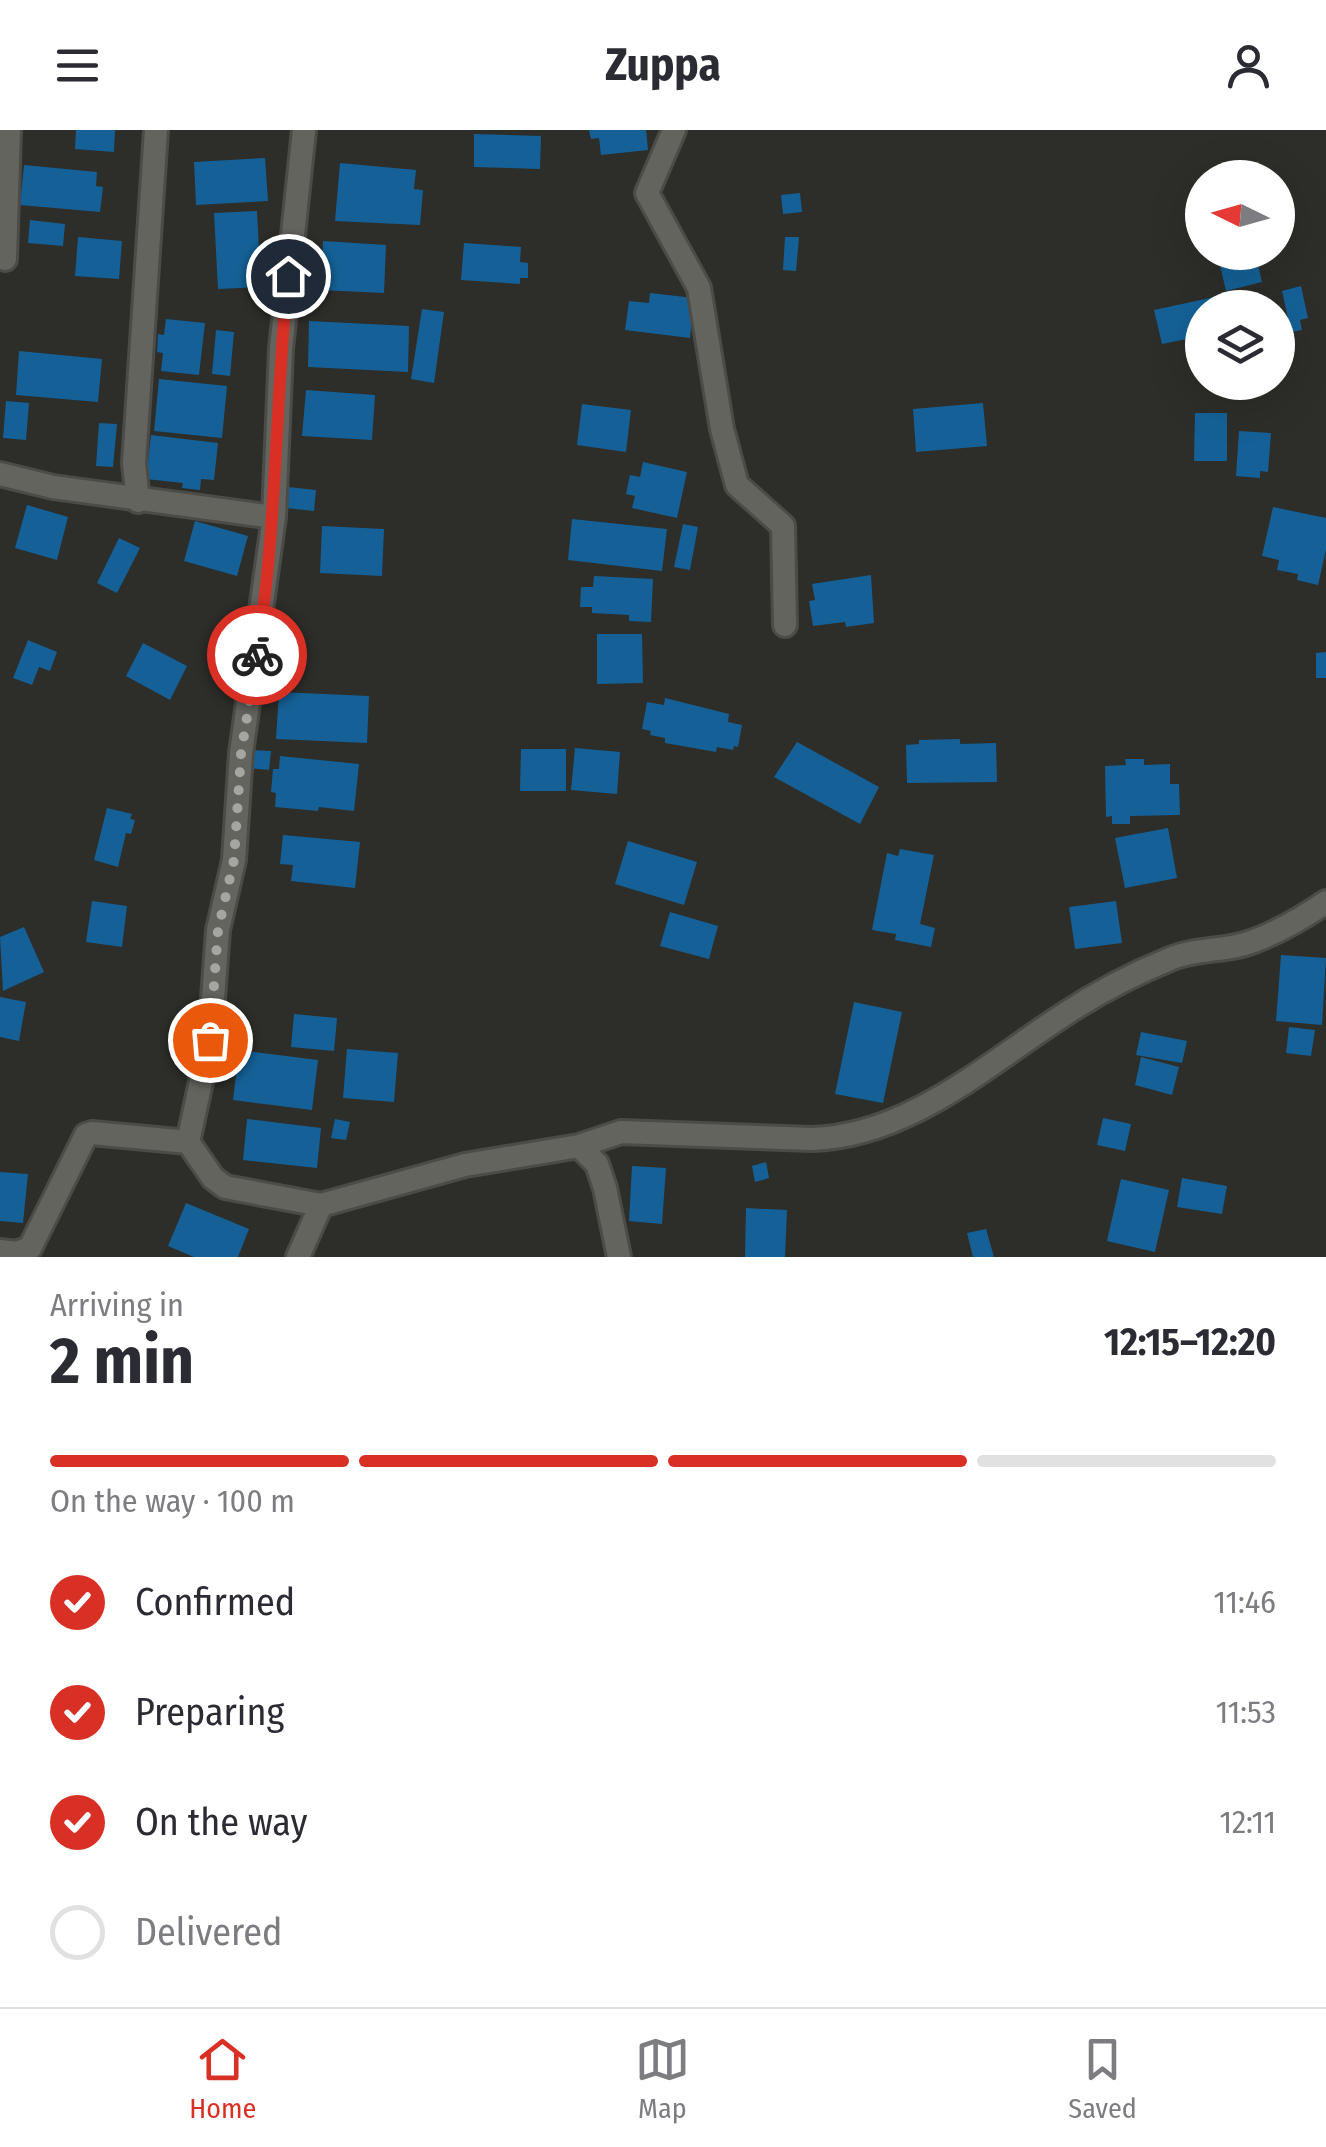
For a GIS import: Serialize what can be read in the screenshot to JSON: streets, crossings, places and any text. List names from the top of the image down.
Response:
{
  "north": "left",
  "page": {
    "header": "Zuppa",
    "heading": ["2 min", "Arriving in", "12:15–12:20"],
    "bar": "On the way · 100 m",
    "list": [
      ["Confirmed", "11:46"],
      ["Preparing", "11:53"],
      ["On the way", "12:11"],
      "Delivered"
    ],
    "tabs": ["Home", "Map", "Saved"]
  }
}
